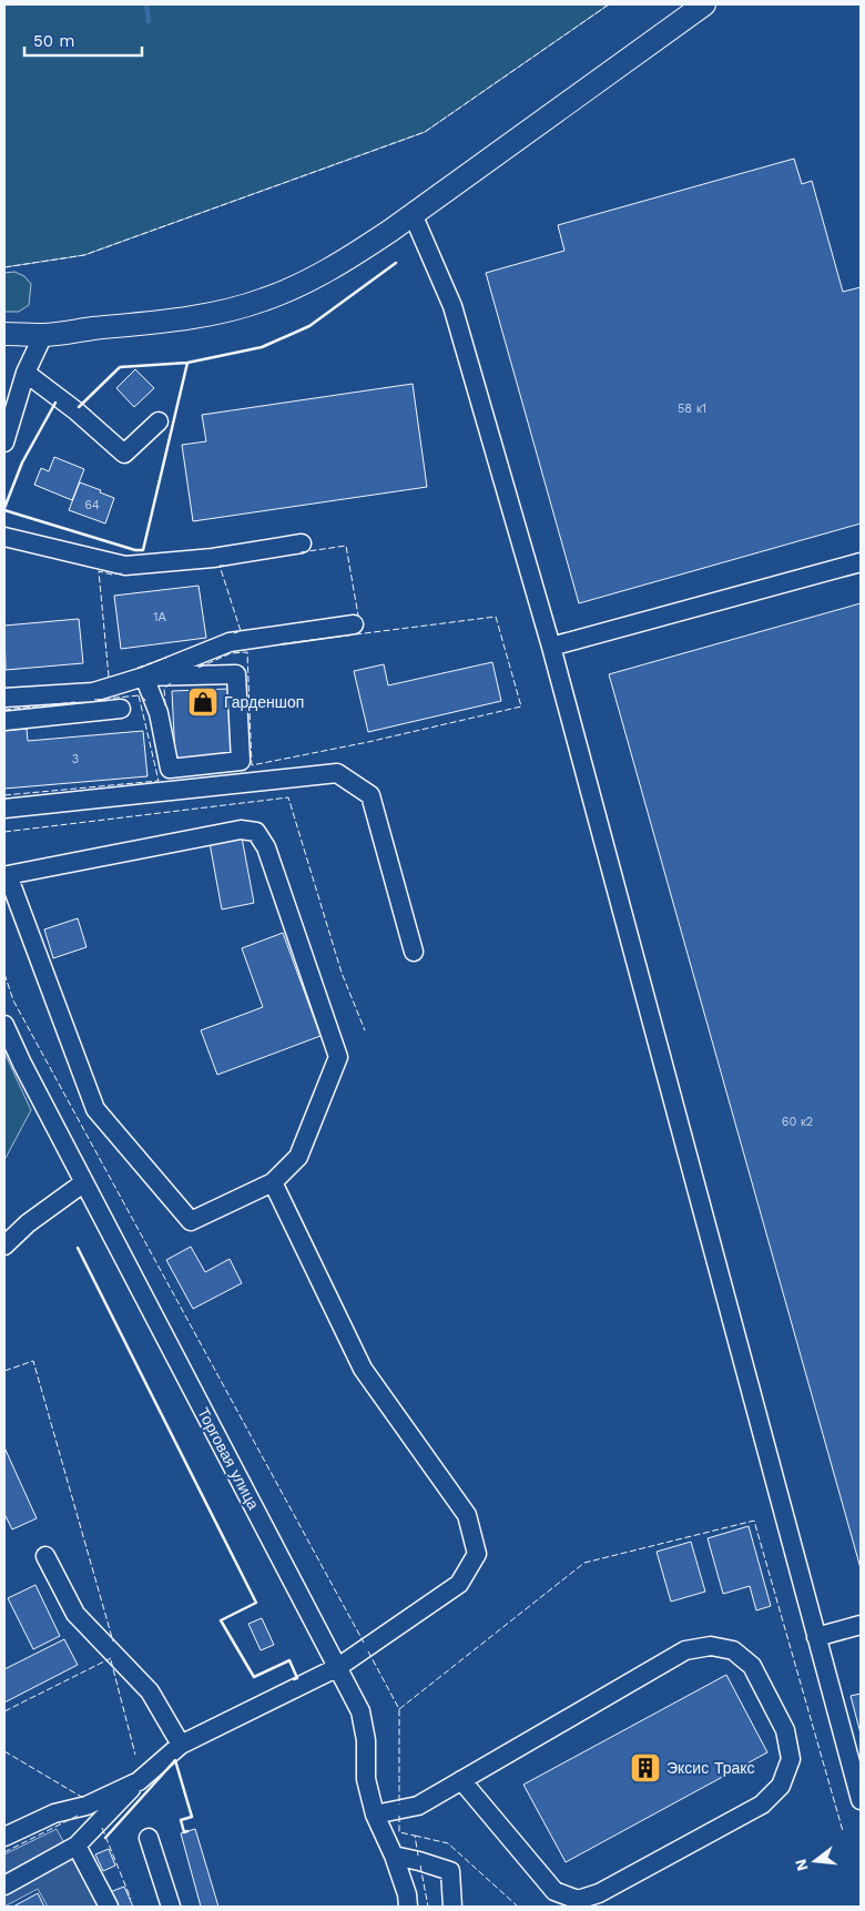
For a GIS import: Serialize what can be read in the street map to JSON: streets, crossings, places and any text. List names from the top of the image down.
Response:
{
  "streets": {
    "street": ["Торговая улица"]
  },
  "places": {
    "shop": ["Гарденшоп"],
    "building": ["Эксис Тракс"]
  },
  "house_numbers": [
    "58 к1",
    "64",
    "1А",
    "3",
    "60 к2"
  ],
  "scale_bar": "50 m",
  "north": "left"
}
